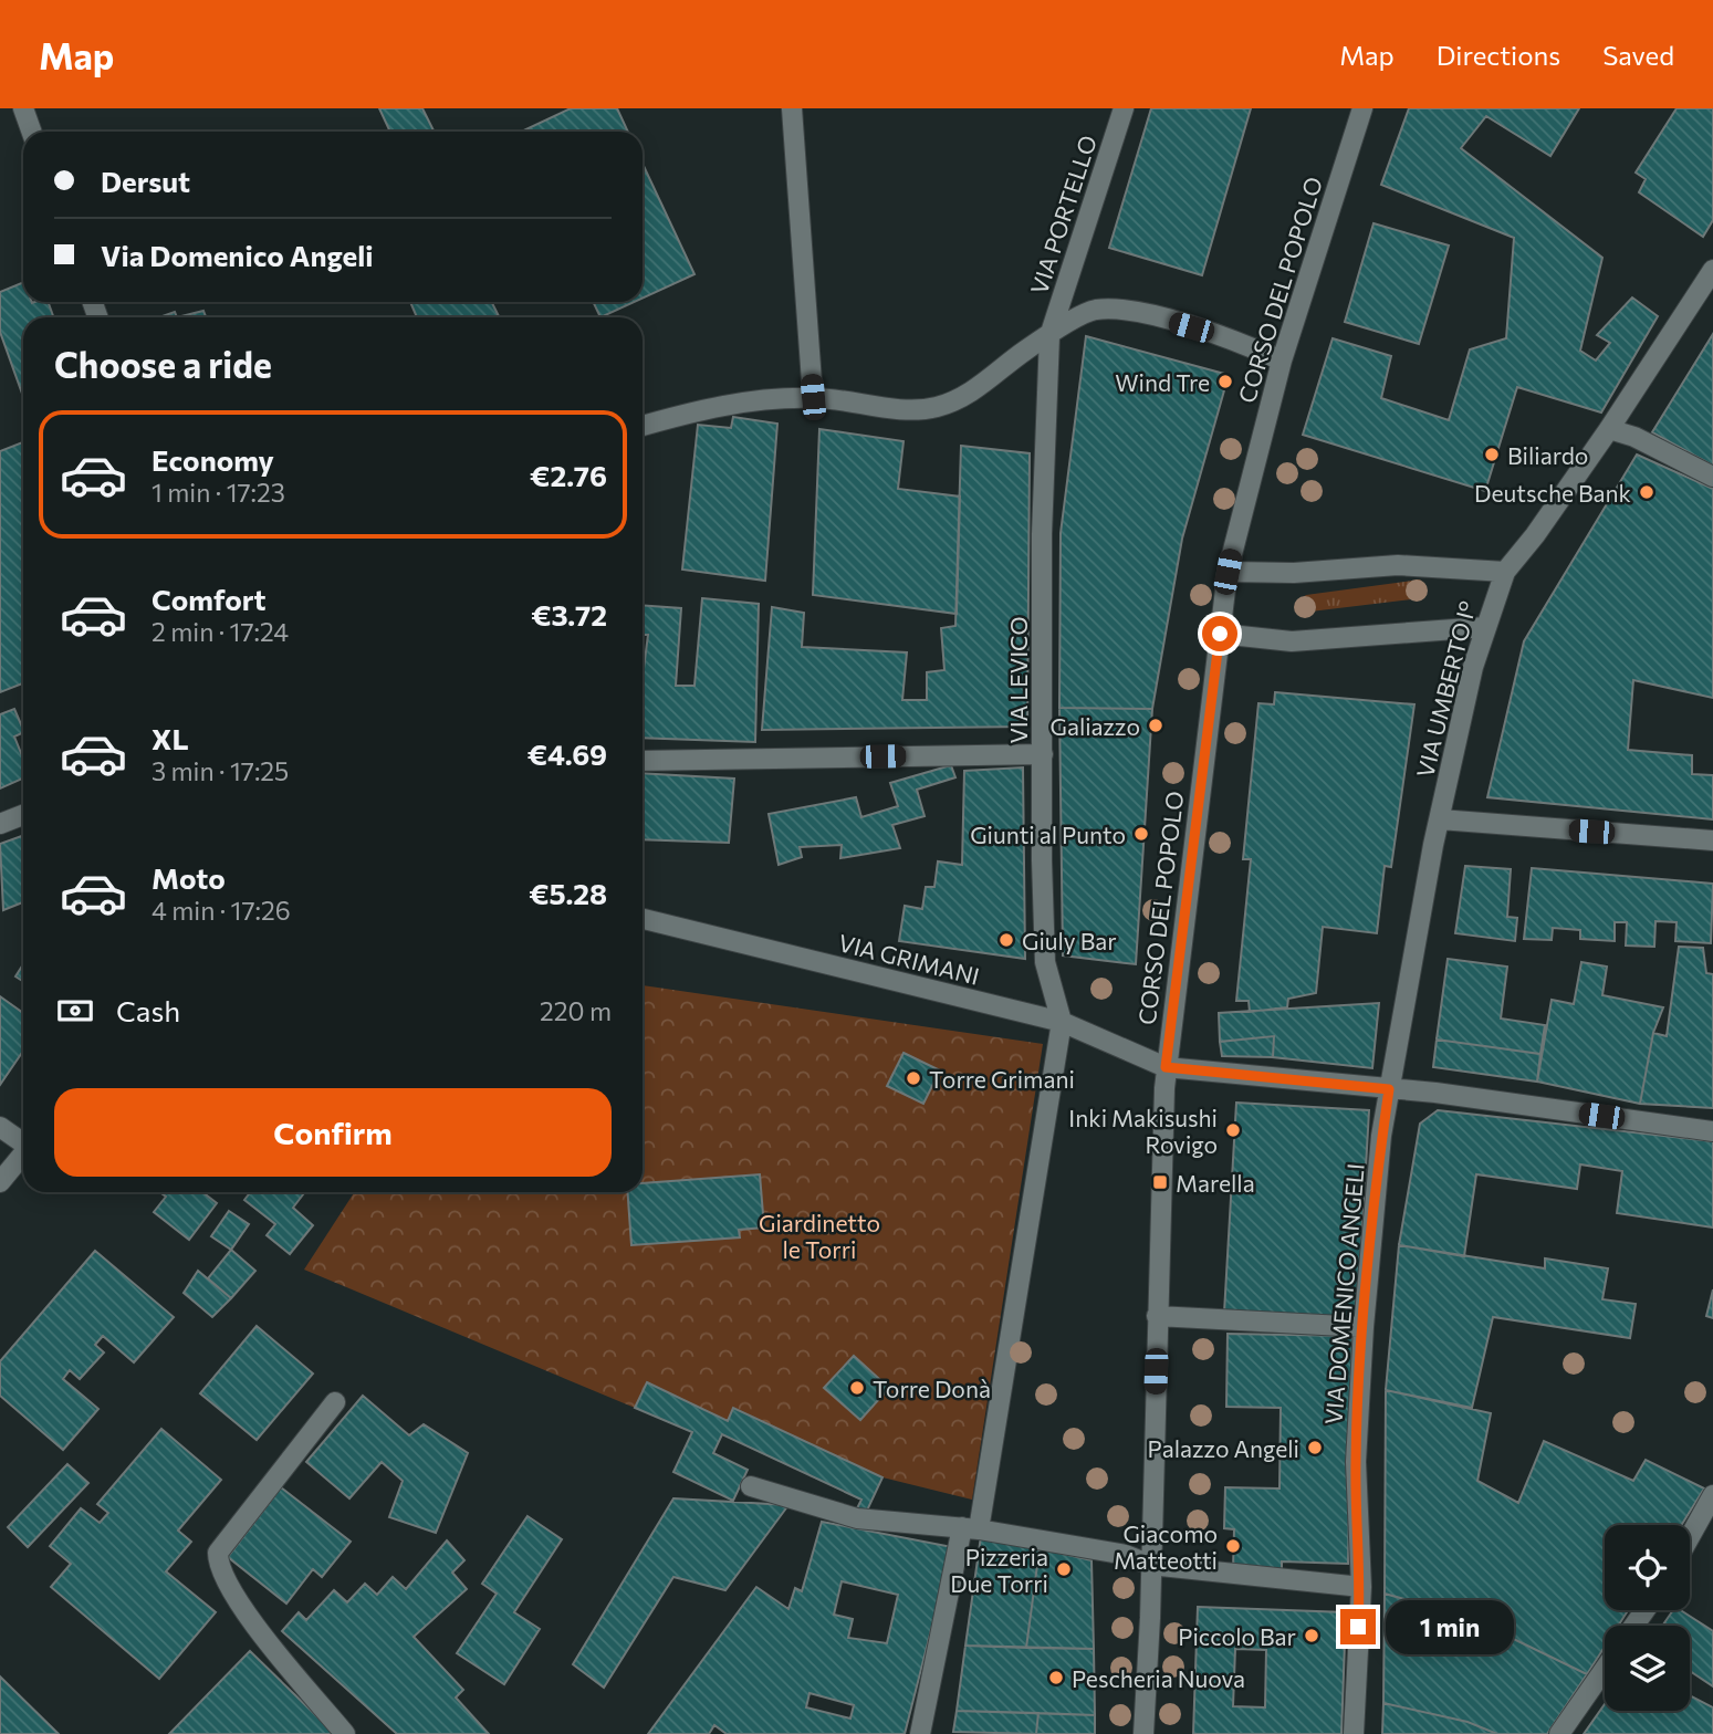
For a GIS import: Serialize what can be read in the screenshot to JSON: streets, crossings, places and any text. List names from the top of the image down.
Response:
{
  "streets": {
    "street": [
      "VIA PORTELLO",
      "CORSO DEL POPOLO",
      "VIA LEVICO",
      "VIA UMBERTO I°",
      "VIA GRIMANI",
      "VIA DOMENICO ANGELI"
    ]
  },
  "crossings": [
    ["VIA PORTELLO", "VIA LEVICO"],
    ["CORSO DEL POPOLO", "VIA GRIMANI"],
    ["VIA LEVICO", "VIA GRIMANI"],
    ["VIA UMBERTO I°", "VIA GRIMANI"],
    ["VIA UMBERTO I°", "VIA DOMENICO ANGELI"],
    ["VIA GRIMANI", "VIA DOMENICO ANGELI"]
  ],
  "parks": ["Giardinetto le Torri"],
  "places": {
    "other": [
      "Wind Tre",
      "Biliardo",
      "Deutsche Bank",
      "Galiazzo",
      "Giunti al Punto",
      "Giuly Bar",
      "Torre Grimani",
      "Inki Makisushi Rovigo",
      "Torre Donà",
      "Palazzo Angeli",
      "Giacomo Matteotti",
      "Pizzeria Due Torri",
      "Piccolo Bar",
      "Pescheria Nuova"
    ],
    "transit": ["Marella"]
  },
  "page": {
    "header": "Map",
    "nav": ["Map", "Directions", "Saved"],
    "banner": ["Dersut", "Via Domenico Angeli"],
    "heading": "Choose a ride",
    "list": [
      {
        "name": "Economy",
        "note": "1 min · 17:23",
        "value": "€2.76"
      },
      {
        "name": "Comfort",
        "note": "2 min · 17:24",
        "value": "€3.72"
      },
      {
        "name": "XL",
        "note": "3 min · 17:25",
        "value": "€4.69"
      },
      {
        "name": "Moto",
        "note": "4 min · 17:26",
        "value": "€5.28"
      }
    ],
    "pay": ["Cash", "220 m"],
    "buttons": "Confirm",
    "bubble": "1 min"
  }
}
